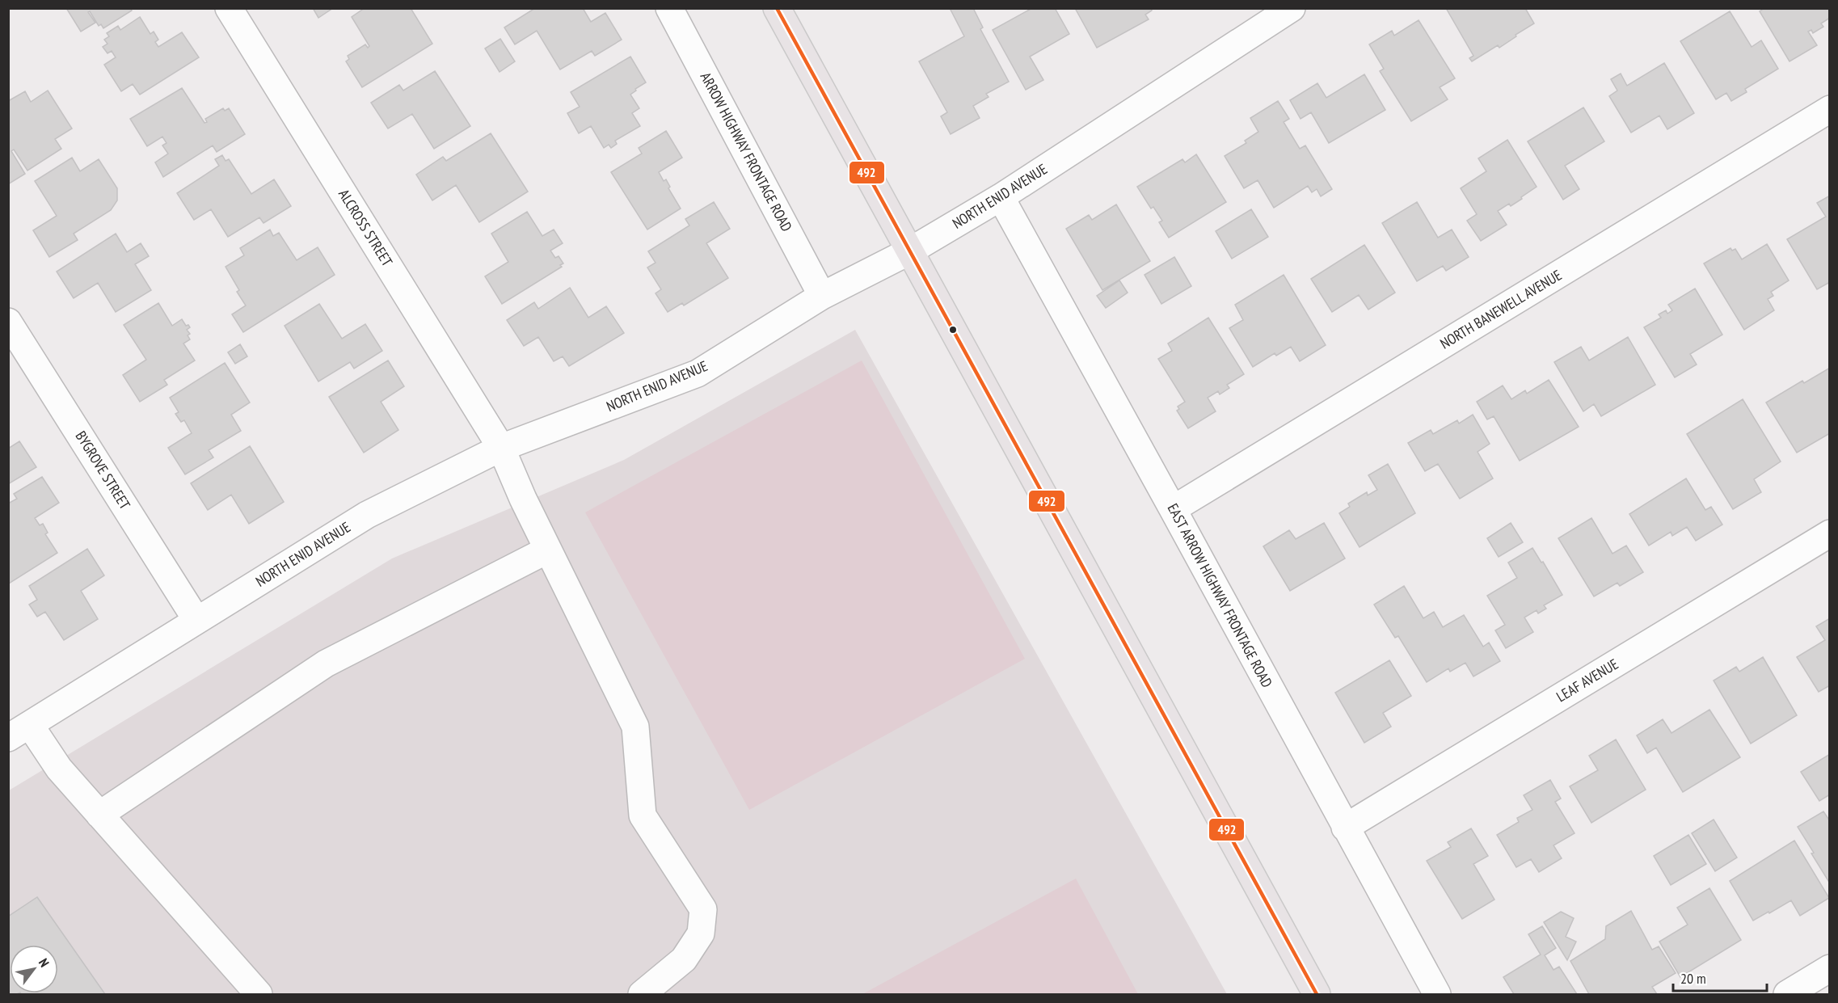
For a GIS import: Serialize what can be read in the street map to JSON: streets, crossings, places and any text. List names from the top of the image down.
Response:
{
  "streets": {
    "street": [
      "ARROW HIGHWAY FRONTAGE ROAD",
      "NORTH ENID AVENUE",
      "ALCROSS STREET",
      "NORTH BANEWELL AVENUE",
      "BYGROVE STREET",
      "EAST ARROW HIGHWAY FRONTAGE ROAD",
      "LEAF AVENUE"
    ]
  },
  "crossings": [
    ["ARROW HIGHWAY FRONTAGE ROAD", "NORTH ENID AVENUE"],
    ["NORTH ENID AVENUE", "ALCROSS STREET"],
    ["NORTH ENID AVENUE", "BYGROVE STREET"],
    ["NORTH ENID AVENUE", "EAST ARROW HIGHWAY FRONTAGE ROAD"],
    ["NORTH BANEWELL AVENUE", "EAST ARROW HIGHWAY FRONTAGE ROAD"],
    ["EAST ARROW HIGHWAY FRONTAGE ROAD", "LEAF AVENUE"]
  ],
  "lines": ["transit line 492"],
  "scale_bar": "20 m",
  "north": "top right"
}
